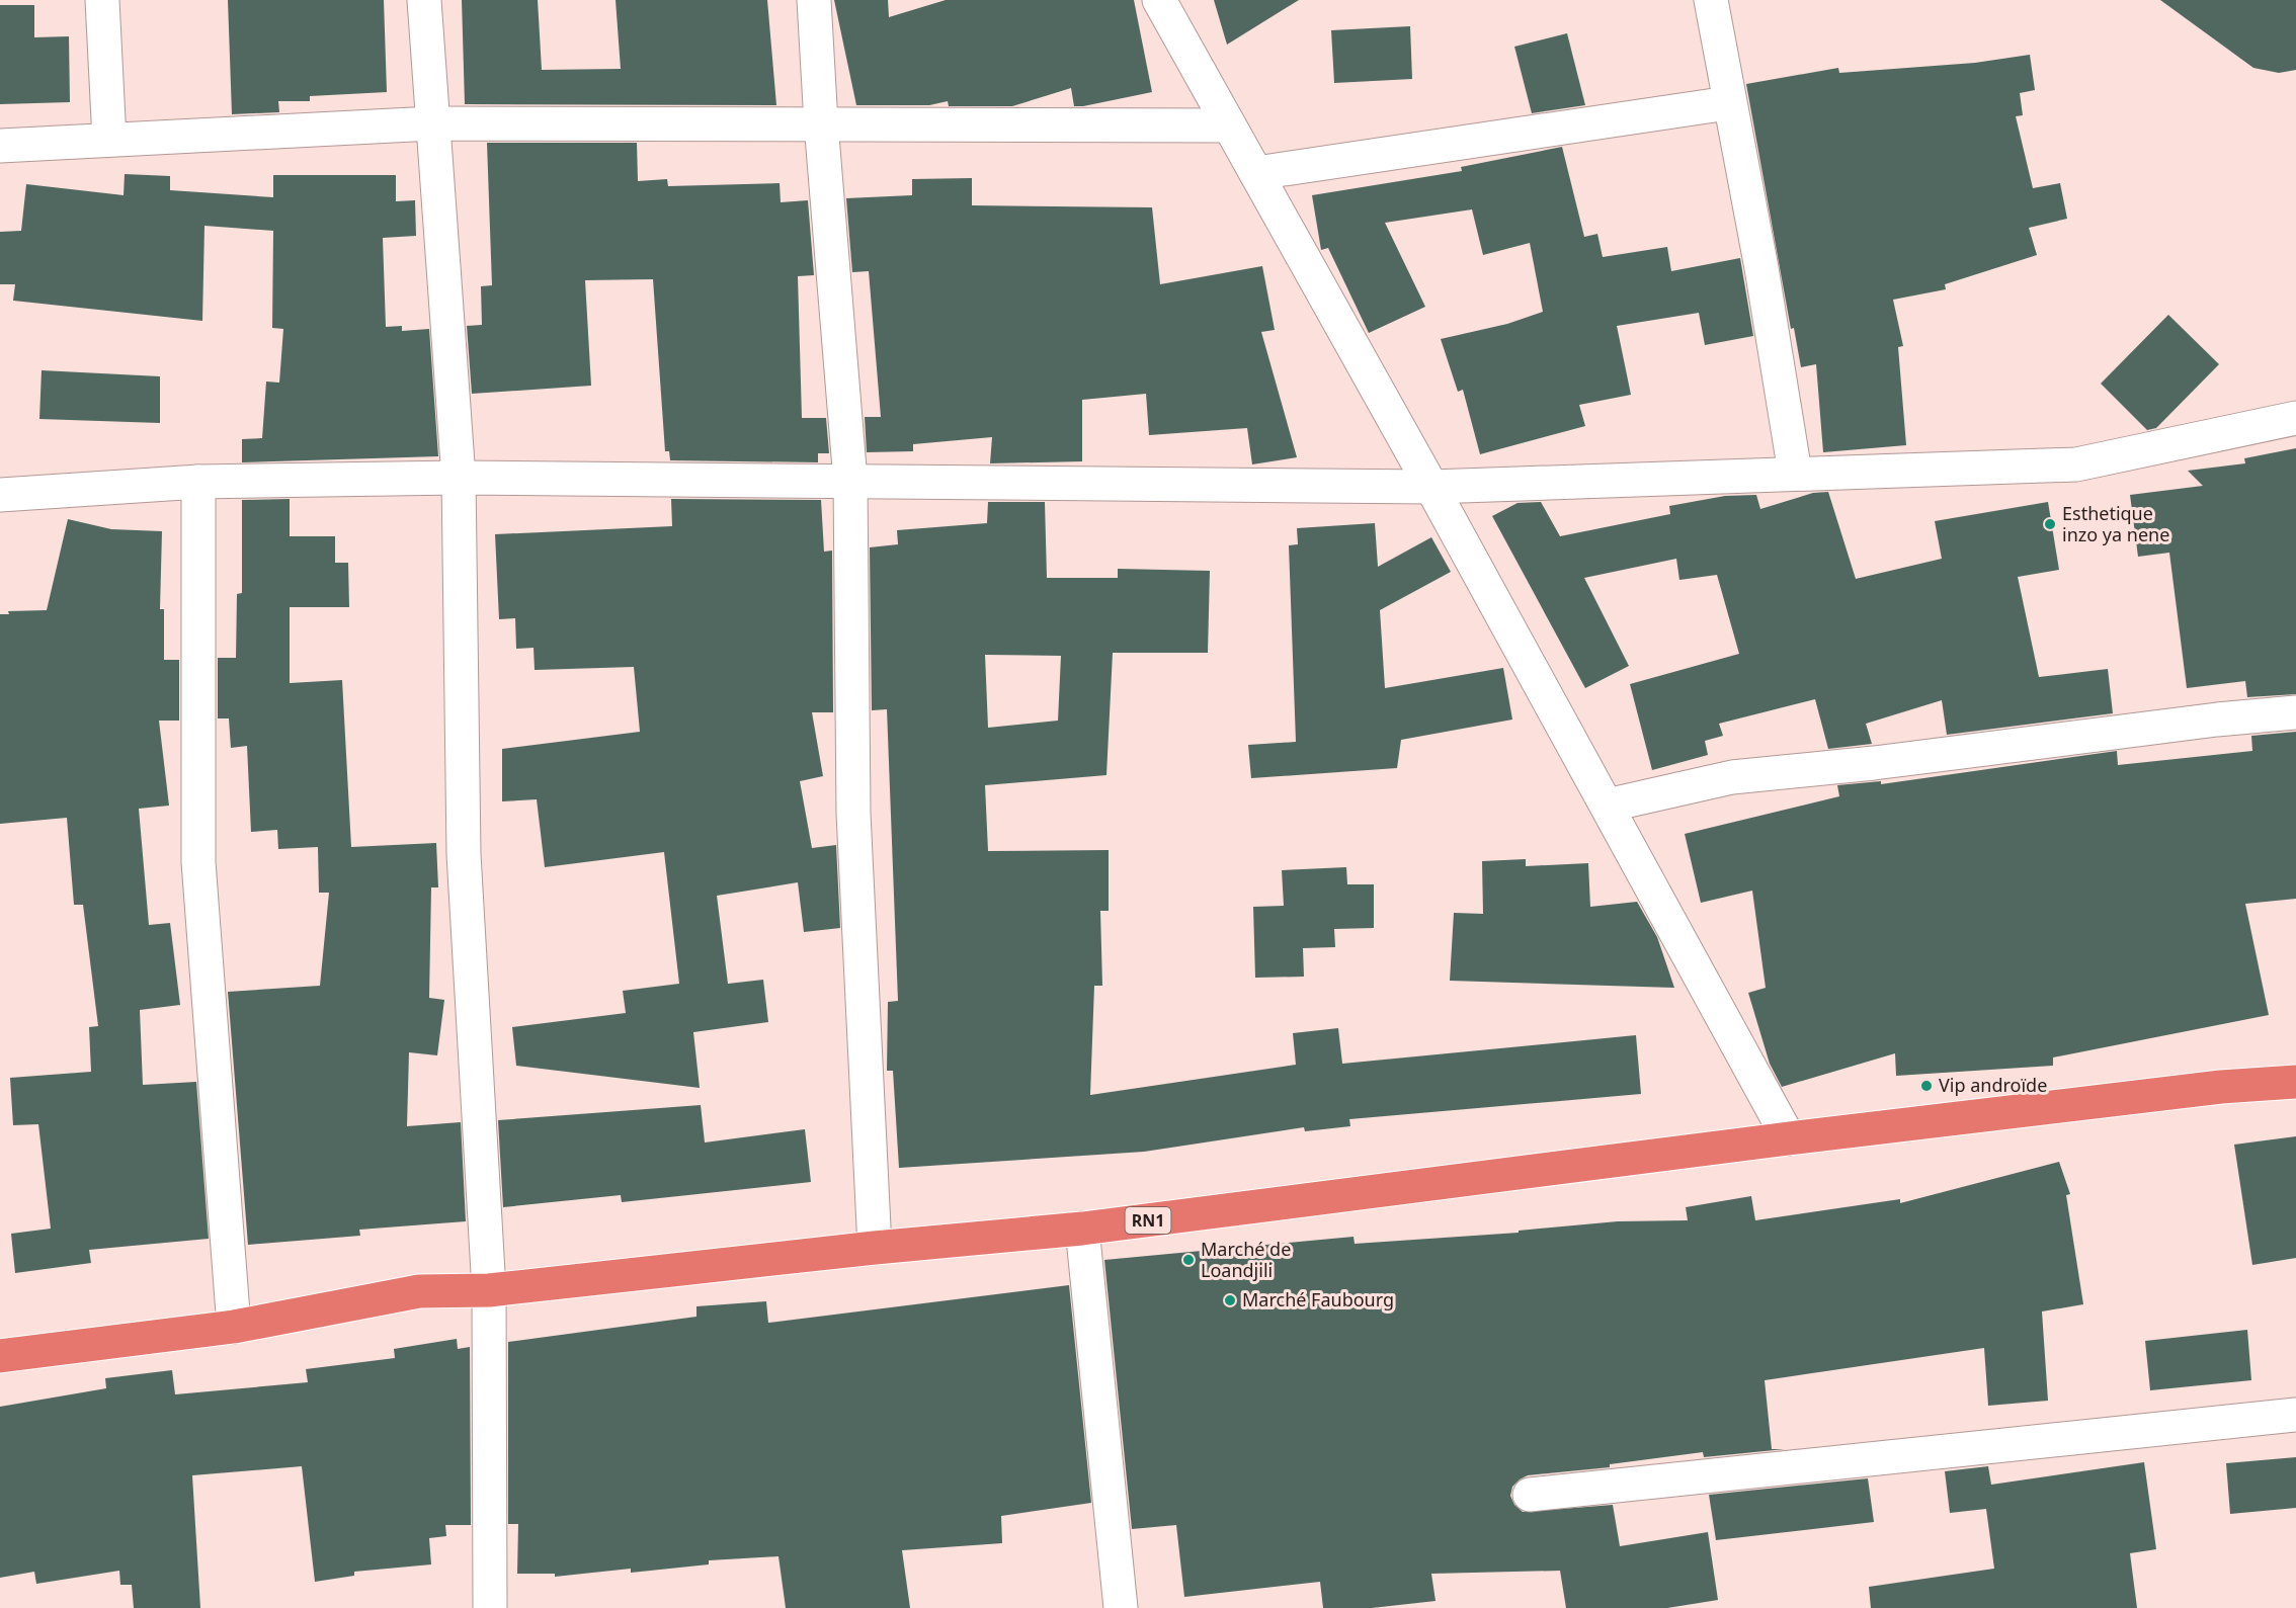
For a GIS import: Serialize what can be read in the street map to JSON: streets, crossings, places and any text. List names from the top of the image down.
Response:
{
  "streets": {
    "highway": ["RN1"]
  },
  "places": [
    "Esthetique inzo ya nene",
    "Vip androïde",
    "Marché de Loandjili",
    "Marché Faubourg"
  ]
}
